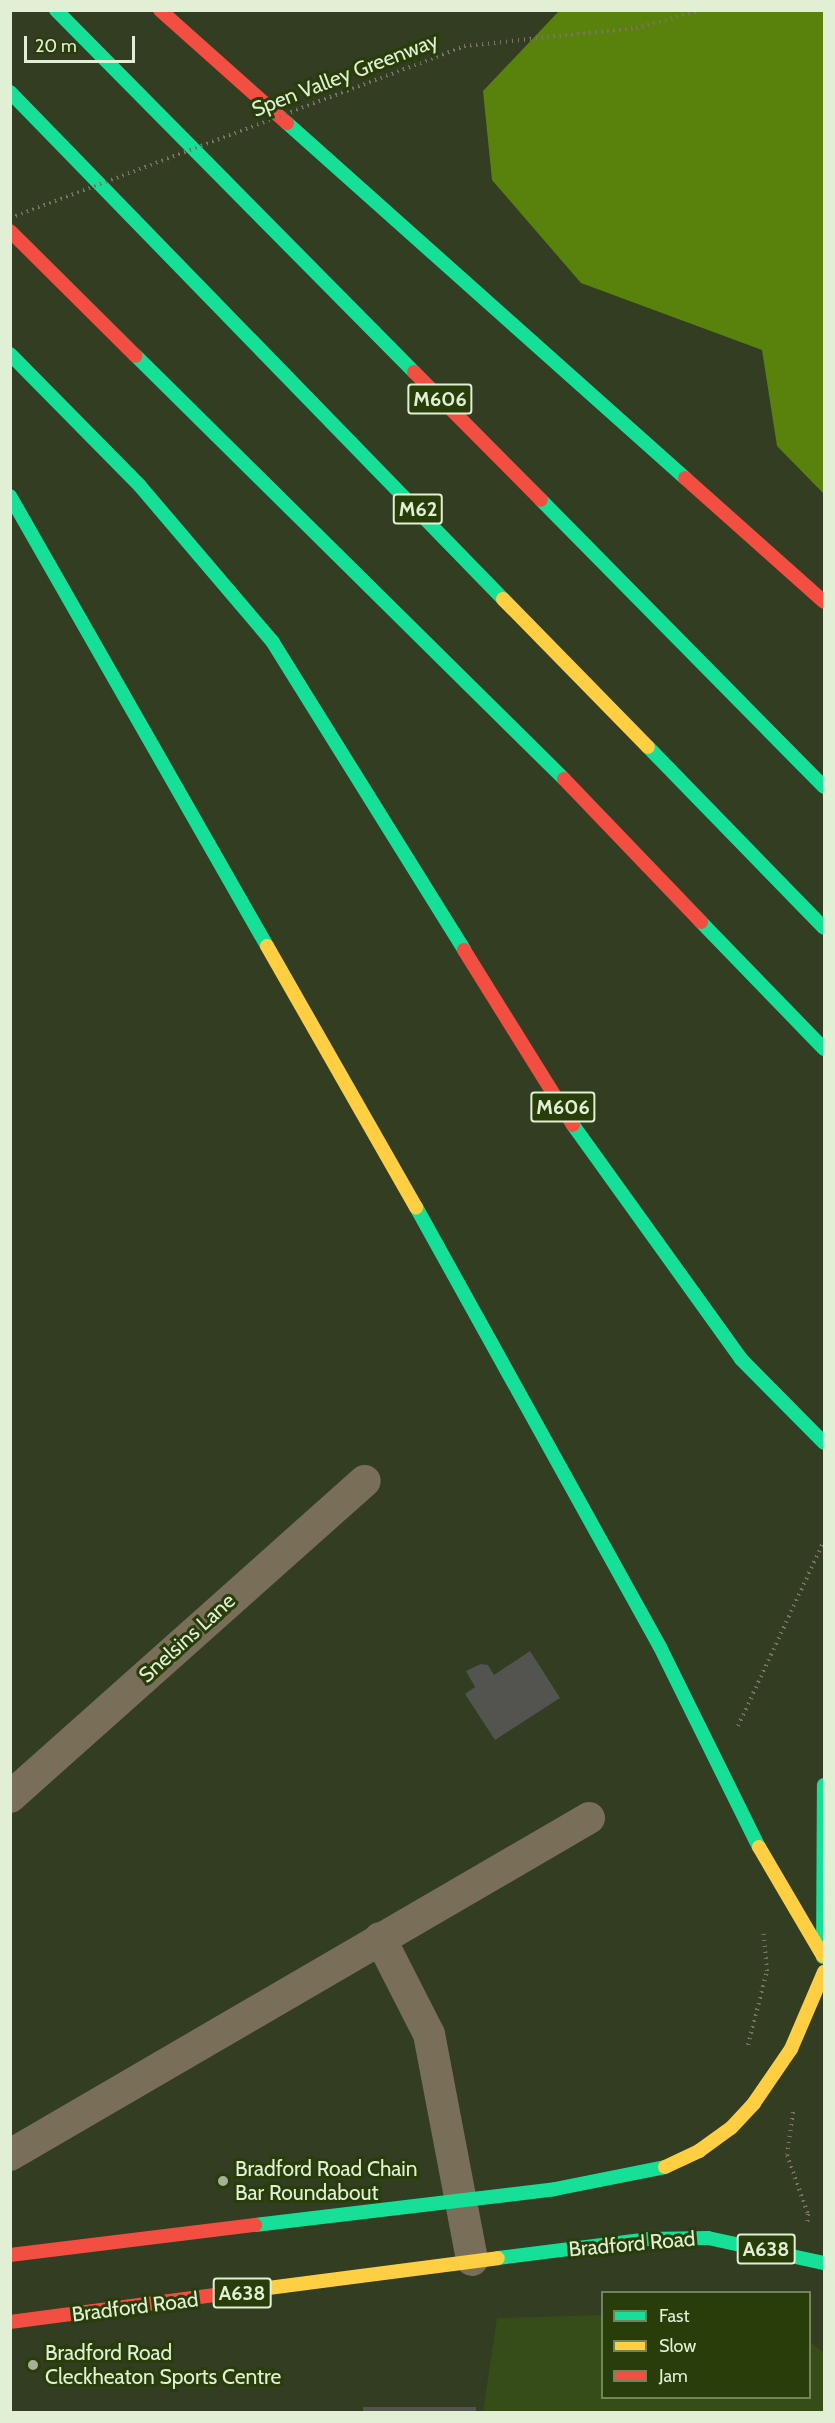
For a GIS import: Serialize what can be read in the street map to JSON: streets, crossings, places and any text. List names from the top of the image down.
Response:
{
  "streets": {
    "main road": [
      "M606",
      "M62",
      "Bradford Road",
      "A638"
    ],
    "street": ["Snelsins Lane"],
    "path": ["Spen Valley Greenway"]
  },
  "places": ["Bradford Road Chain Bar Roundabout", "Bradford Road Cleckheaton Sports Centre"],
  "legend": ["Fast", "Slow", "Jam"],
  "scale_bar": "20 m"
}
